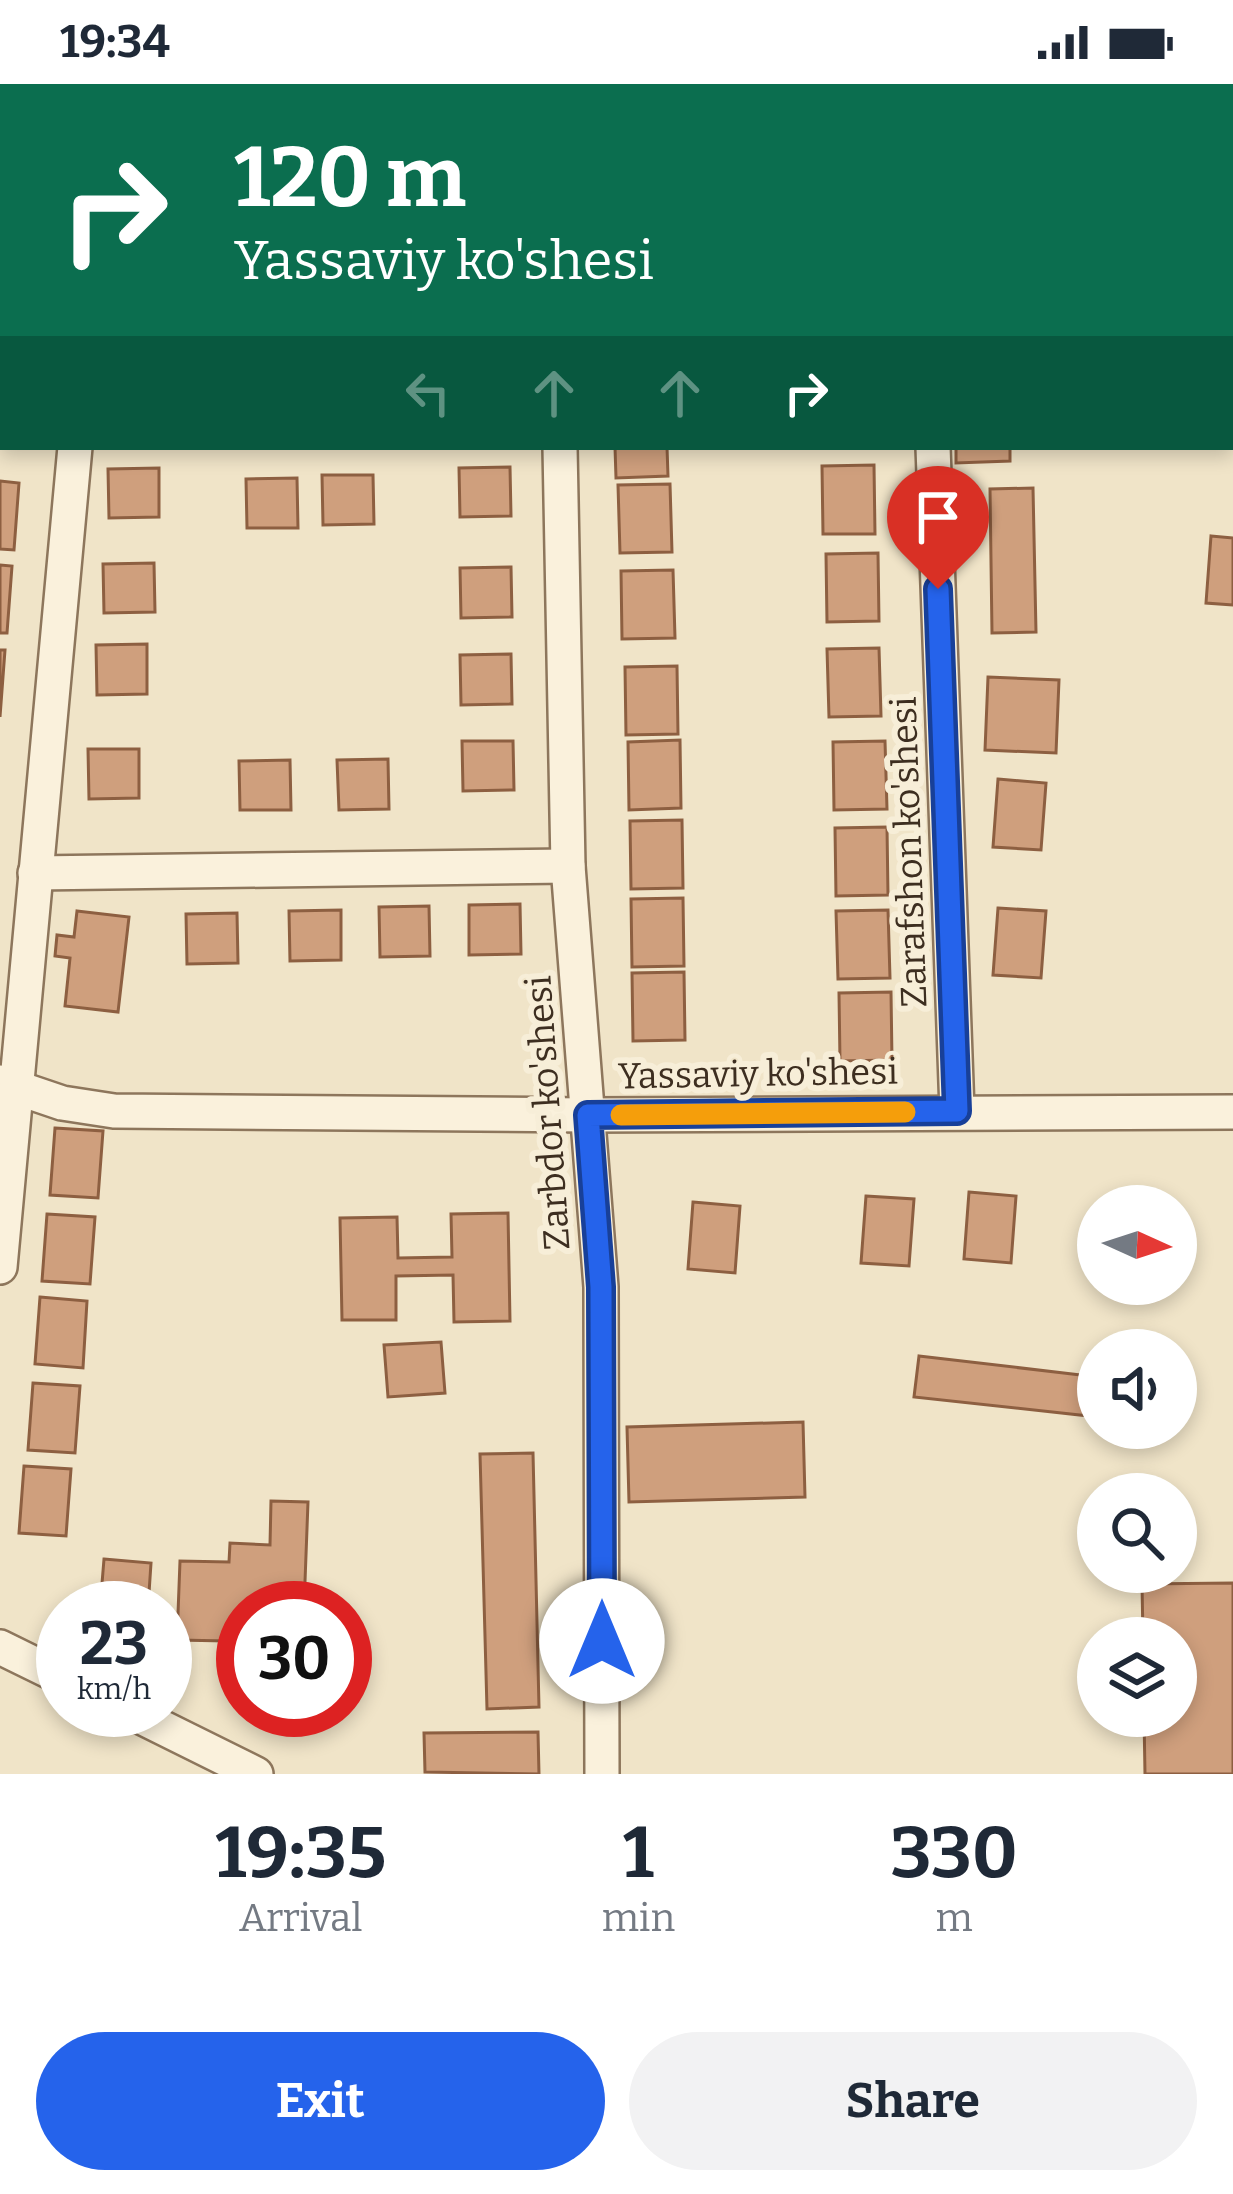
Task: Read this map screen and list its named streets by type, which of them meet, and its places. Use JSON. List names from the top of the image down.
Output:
{
  "streets": {
    "street": ["Zarafshon ko'shesi", "Yassaviy ko'shesi", "Zarbdor ko'shesi"]
  },
  "crossings": [
    ["Zarafshon ko'shesi", "Yassaviy ko'shesi"],
    ["Yassaviy ko'shesi", "Zarbdor ko'shesi"]
  ],
  "north": "right",
  "page": {
    "status": "19:34",
    "turn": ["120 m", "Yassaviy ko'shesi"],
    "speed": "23 km/h",
    "limit": "30",
    "eta": [
      "19:35",
      "Arrival",
      "1",
      "min",
      "330",
      "m"
    ],
    "buttons": ["Exit", "Share"]
  }
}
